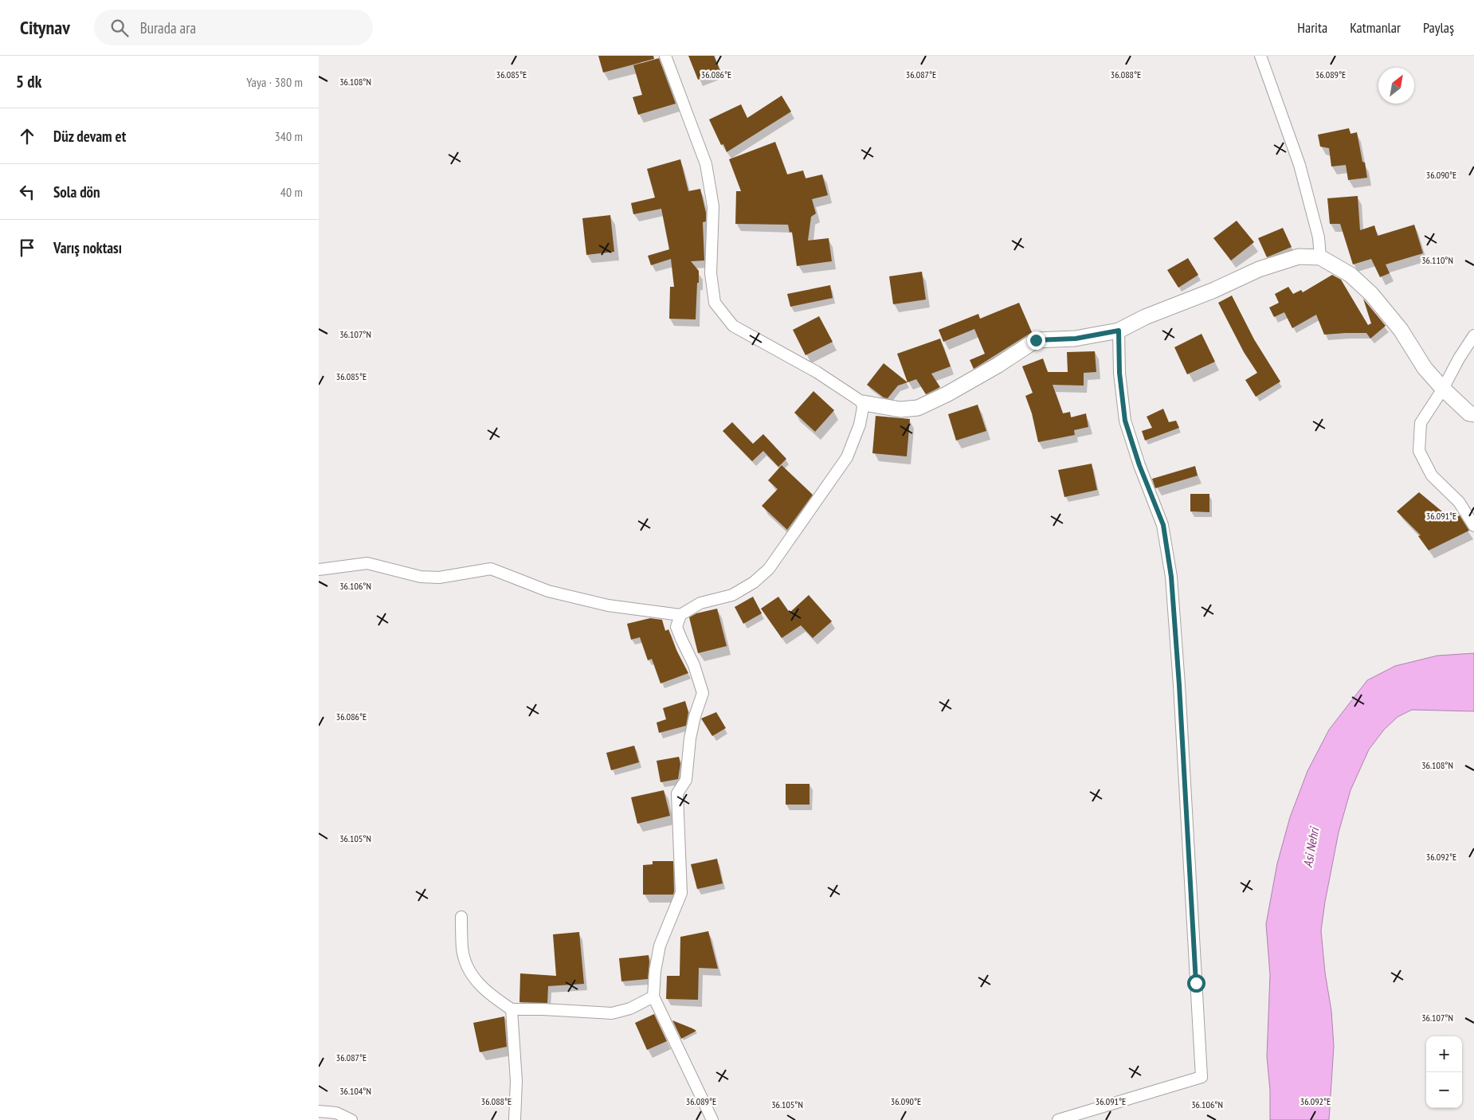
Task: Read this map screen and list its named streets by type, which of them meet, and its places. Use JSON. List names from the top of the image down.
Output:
{
  "water": ["Asi Nehri"],
  "north": "top right",
  "page": {
    "header": "Citynav",
    "search": "Burada ara",
    "nav": ["Harita", "Katmanlar", "Paylaş"],
    "heading": ["5 dk", "Yaya · 380 m"],
    "list": [
      ["Düz devam et", "340 m"],
      ["Sola dön", "40 m"],
      "Varış noktası"
    ],
    "map_buttons": ["+", "−"]
  },
  "coordinates": [
    "36.085°E",
    "36.086°E",
    "36.087°E",
    "36.088°E",
    "36.089°E",
    "36.108°N",
    "36.090°E",
    "36.110°N",
    "36.107°N",
    "36.091°E",
    "36.106°N",
    "36.105°N",
    "36.092°E",
    "36.104°N"
  ]
}
